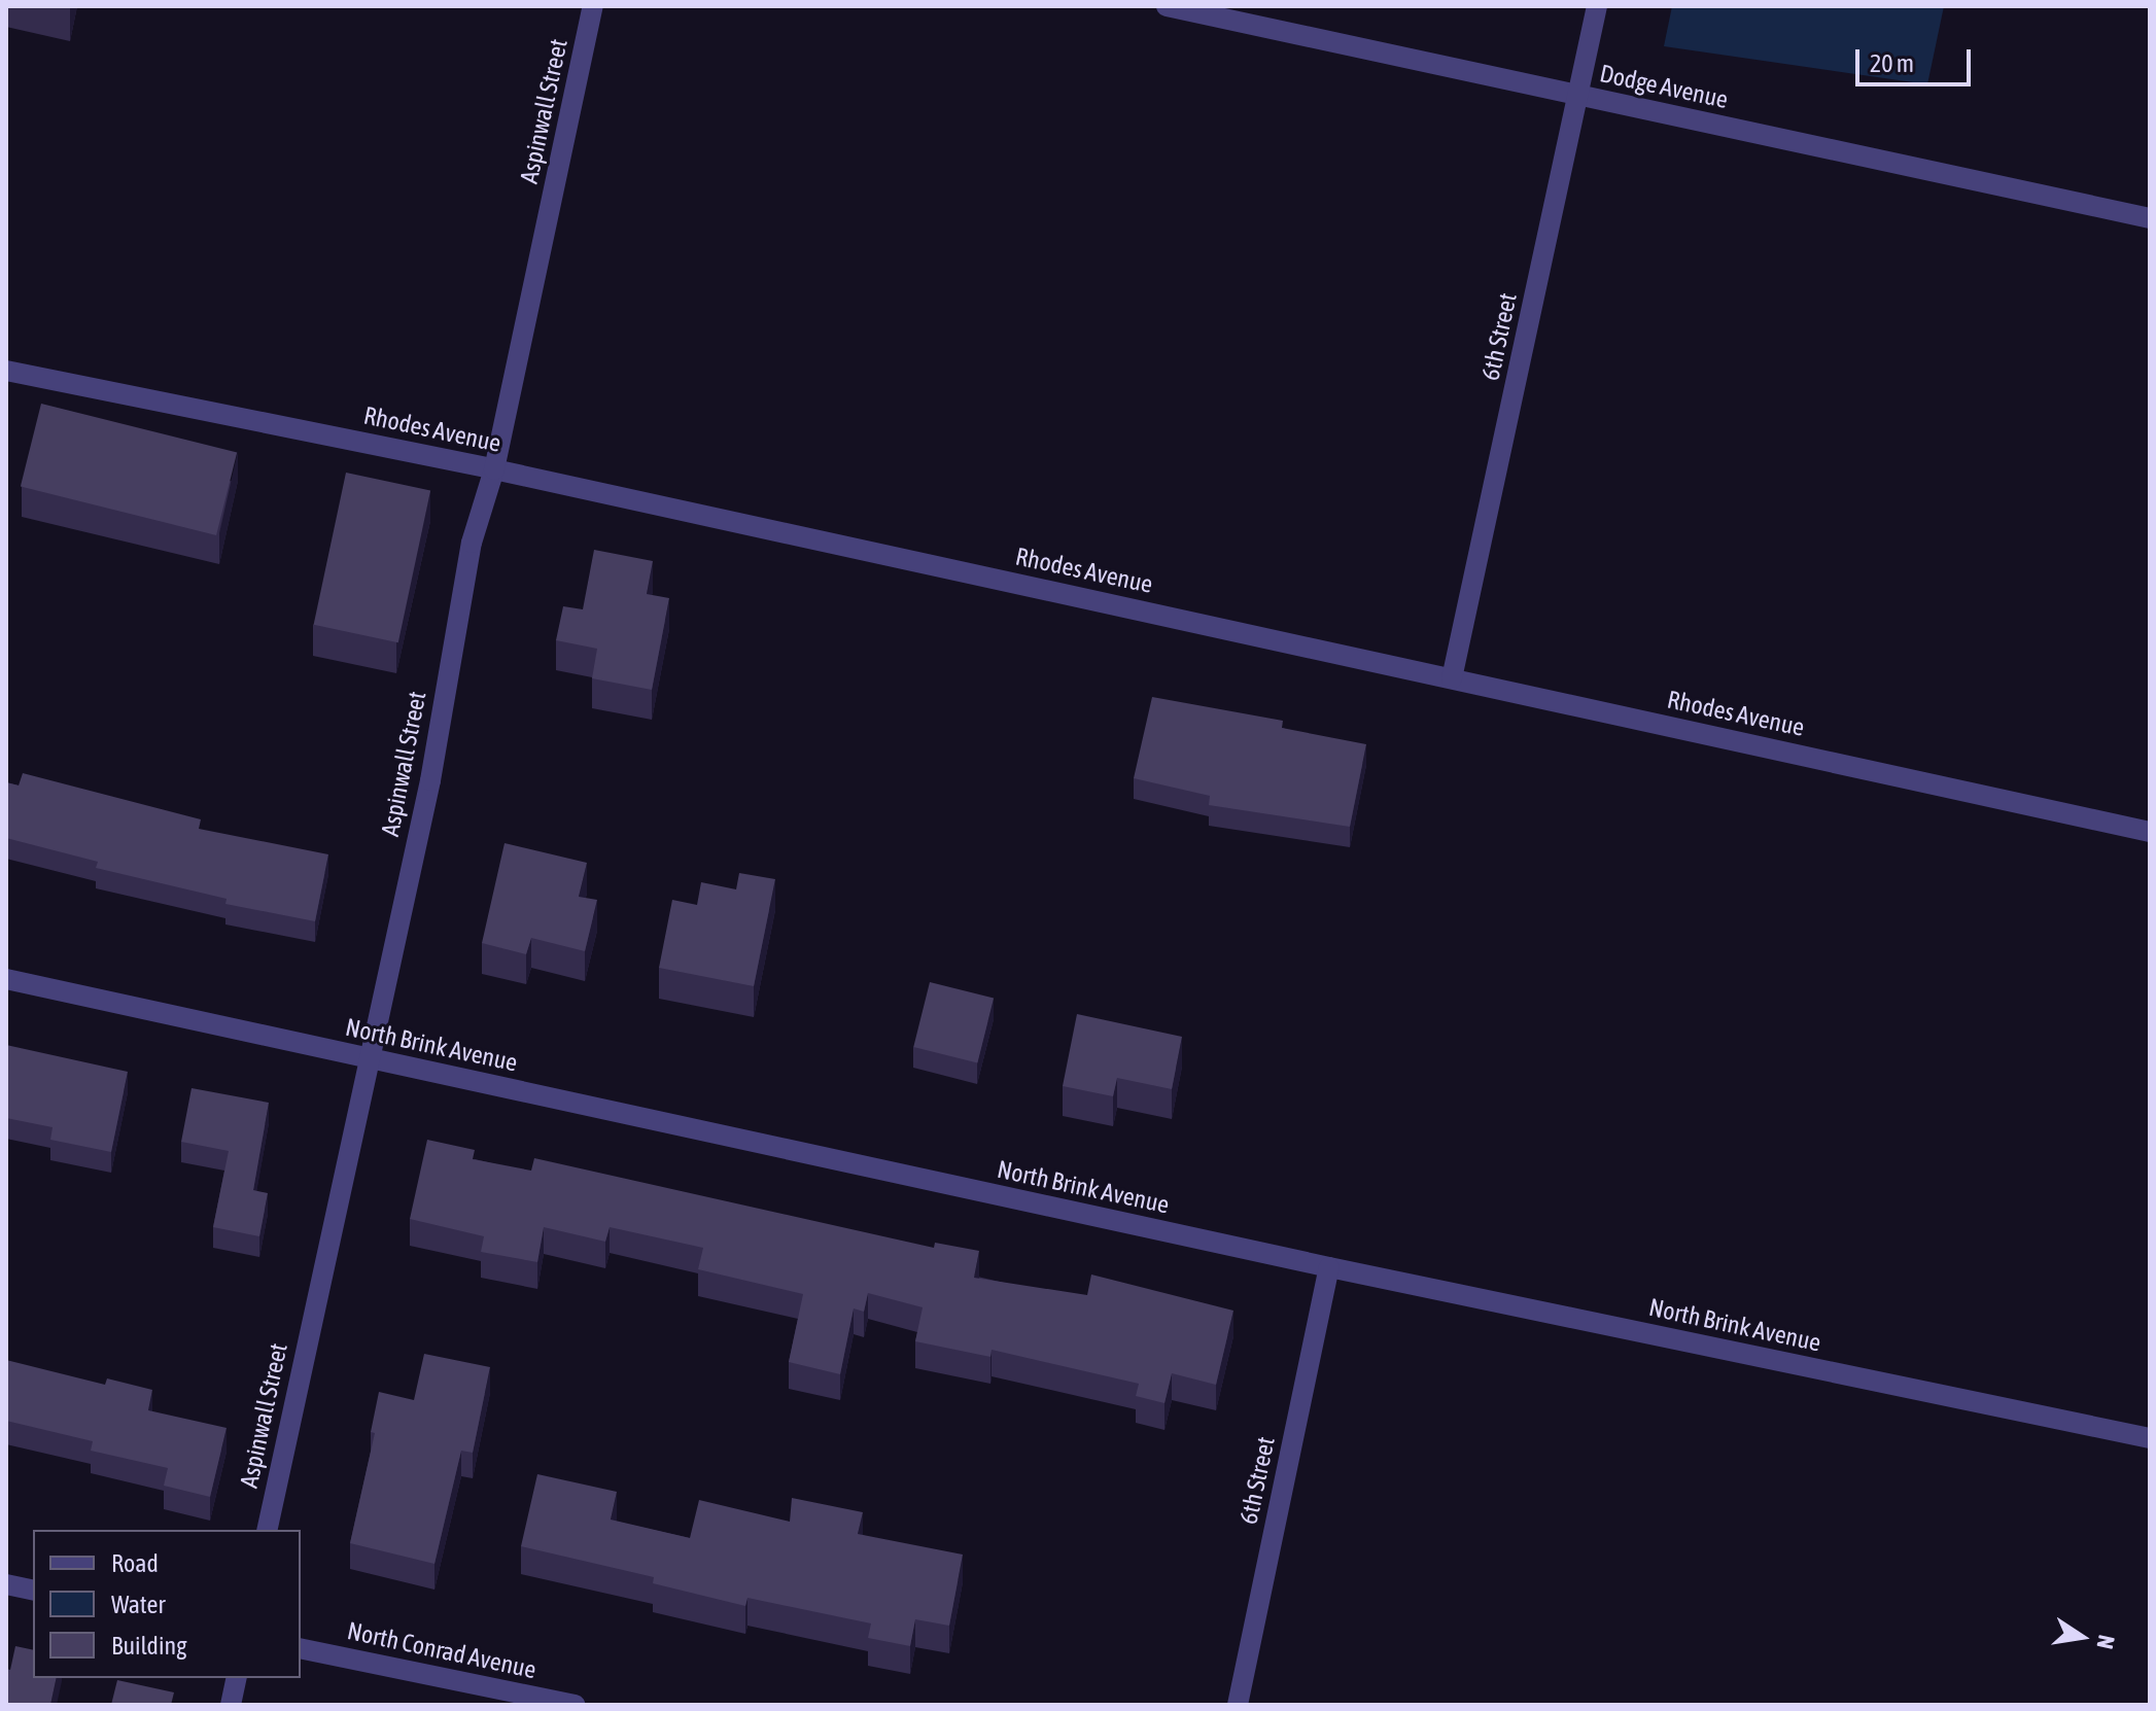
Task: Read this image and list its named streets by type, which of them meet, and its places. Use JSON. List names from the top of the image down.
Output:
{
  "streets": {
    "street": [
      "Dodge Avenue",
      "Aspinwall Street",
      "6th Street",
      "Rhodes Avenue",
      "North Brink Avenue",
      "North Conrad Avenue"
    ]
  },
  "crossings": [
    ["Dodge Avenue", "6th Street"],
    ["Aspinwall Street", "Rhodes Avenue"],
    ["Aspinwall Street", "North Brink Avenue"],
    ["6th Street", "Rhodes Avenue"],
    ["6th Street", "North Brink Avenue"]
  ],
  "legend": ["Road", "Water", "Building"],
  "scale_bar": "20 m",
  "north": "right"
}
